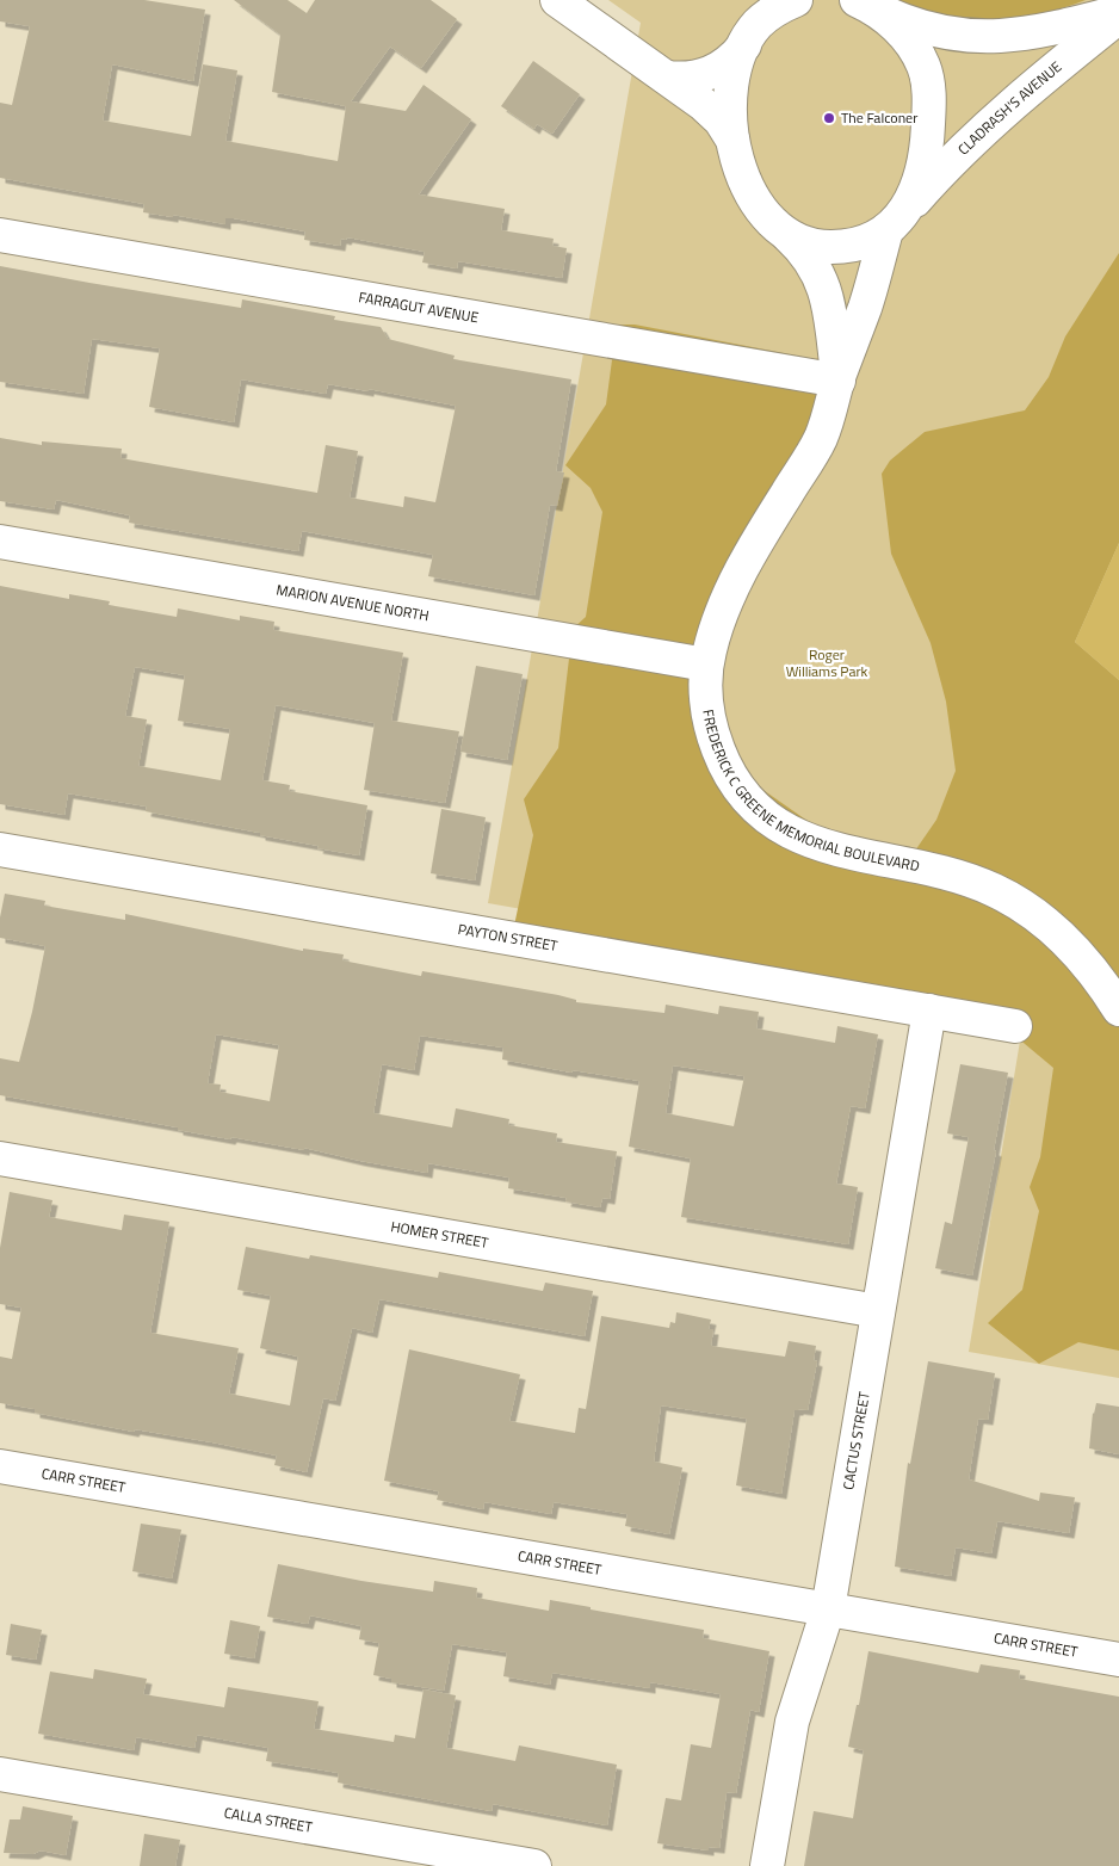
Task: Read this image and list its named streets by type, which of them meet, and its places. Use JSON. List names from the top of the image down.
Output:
{
  "streets": {
    "street": [
      "CLADRASH'S AVENUE",
      "FARRAGUT AVENUE",
      "MARION AVENUE NORTH",
      "FREDERICK C GREENE MEMORIAL BOULEVARD",
      "PAYTON STREET",
      "HOMER STREET",
      "CACTUS STREET",
      "CARR STREET",
      "CALLA STREET"
    ]
  },
  "crossings": [
    ["CLADRASH'S AVENUE", "FREDERICK C GREENE MEMORIAL BOULEVARD"],
    ["FARRAGUT AVENUE", "FREDERICK C GREENE MEMORIAL BOULEVARD"],
    ["MARION AVENUE NORTH", "FREDERICK C GREENE MEMORIAL BOULEVARD"],
    ["PAYTON STREET", "CACTUS STREET"],
    ["HOMER STREET", "CACTUS STREET"],
    ["CACTUS STREET", "CARR STREET"]
  ],
  "parks": ["Roger Williams Park"],
  "places": ["The Falconer"]
}
